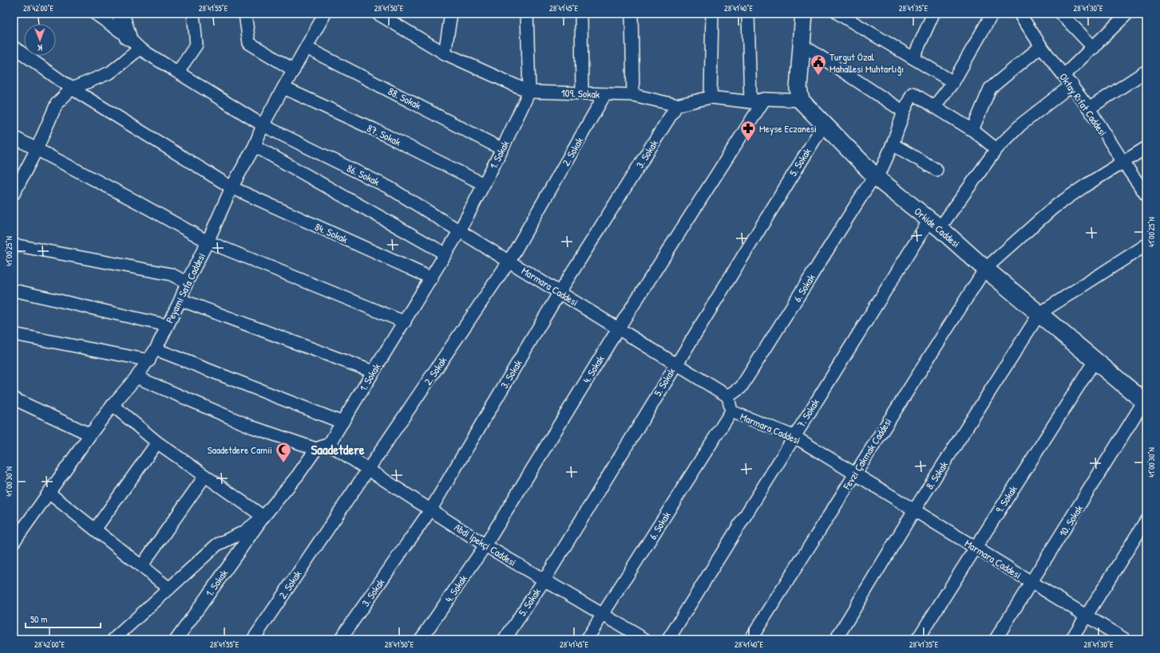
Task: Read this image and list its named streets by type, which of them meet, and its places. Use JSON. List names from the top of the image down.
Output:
{
  "streets": {
    "street": [
      "109. Sokak",
      "88. Sokak",
      "Oktay Rıfat Caddesi",
      "87. Sokak",
      "2. Sokak",
      "3. Sokak",
      "1. Sokak",
      "5. Sokak",
      "86. Sokak",
      "Orkide Caddesi",
      "84. Sokak",
      "Marmara Caddesi",
      "Peyami Safa Caddesi",
      "6. Sokak",
      "4. Sokak",
      "7. Sokak",
      "Fevzi Çakmak Caddesi",
      "8. Sokak",
      "9. Sokak",
      "10. Sokak",
      "Abdi İpekçi Caddesi"
    ]
  },
  "crossings": [
    ["109. Sokak", "2. Sokak"],
    ["109. Sokak", "3. Sokak"],
    ["109. Sokak", "1. Sokak"],
    ["109. Sokak", "Orkide Caddesi"],
    ["109. Sokak", "4. Sokak"],
    ["88. Sokak", "1. Sokak"],
    ["88. Sokak", "Peyami Safa Caddesi"],
    ["Oktay Rıfat Caddesi", "7. Sokak"],
    ["Oktay Rıfat Caddesi", "Fevzi Çakmak Caddesi"],
    ["87. Sokak", "1. Sokak"],
    ["87. Sokak", "Peyami Safa Caddesi"],
    ["2. Sokak", "Marmara Caddesi"],
    ["2. Sokak", "Abdi İpekçi Caddesi"],
    ["3. Sokak", "Marmara Caddesi"],
    ["3. Sokak", "Abdi İpekçi Caddesi"],
    ["1. Sokak", "86. Sokak"],
    ["1. Sokak", "84. Sokak"],
    ["1. Sokak", "Marmara Caddesi"],
    ["1. Sokak", "Abdi İpekçi Caddesi"],
    ["5. Sokak", "Orkide Caddesi"],
    ["5. Sokak", "Marmara Caddesi"],
    ["5. Sokak", "Abdi İpekçi Caddesi"],
    ["86. Sokak", "Marmara Caddesi"],
    ["86. Sokak", "Peyami Safa Caddesi"],
    ["Orkide Caddesi", "6. Sokak"],
    ["Orkide Caddesi", "7. Sokak"],
    ["Orkide Caddesi", "Fevzi Çakmak Caddesi"],
    ["Orkide Caddesi", "8. Sokak"],
    ["Orkide Caddesi", "9. Sokak"],
    ["Orkide Caddesi", "10. Sokak"],
    ["84. Sokak", "Peyami Safa Caddesi"],
    ["Marmara Caddesi", "6. Sokak"],
    ["Marmara Caddesi", "4. Sokak"],
    ["Marmara Caddesi", "7. Sokak"],
    ["Marmara Caddesi", "Fevzi Çakmak Caddesi"],
    ["Marmara Caddesi", "8. Sokak"],
    ["Marmara Caddesi", "9. Sokak"],
    ["Marmara Caddesi", "10. Sokak"],
    ["6. Sokak", "Abdi İpekçi Caddesi"],
    ["4. Sokak", "Abdi İpekçi Caddesi"]
  ],
  "districts": ["Saadetdere"],
  "places": {
    "public building": ["Turgut Özal Mahallesi Muhtarlığı"],
    "pharmacy": ["Meyse Eczanesi"],
    "mosque": ["Saadetdere Camii"]
  },
  "scale_bar": "50 m",
  "north": "bottom",
  "coordinates": [
    "28°42'00\"E",
    "28°41'55\"E",
    "28°41'50\"E",
    "28°41'45\"E",
    "28°41'40\"E",
    "28°41'35\"E",
    "28°41'30\"E",
    "41°00'25\"N",
    "41°00'30\"N"
  ]
}
